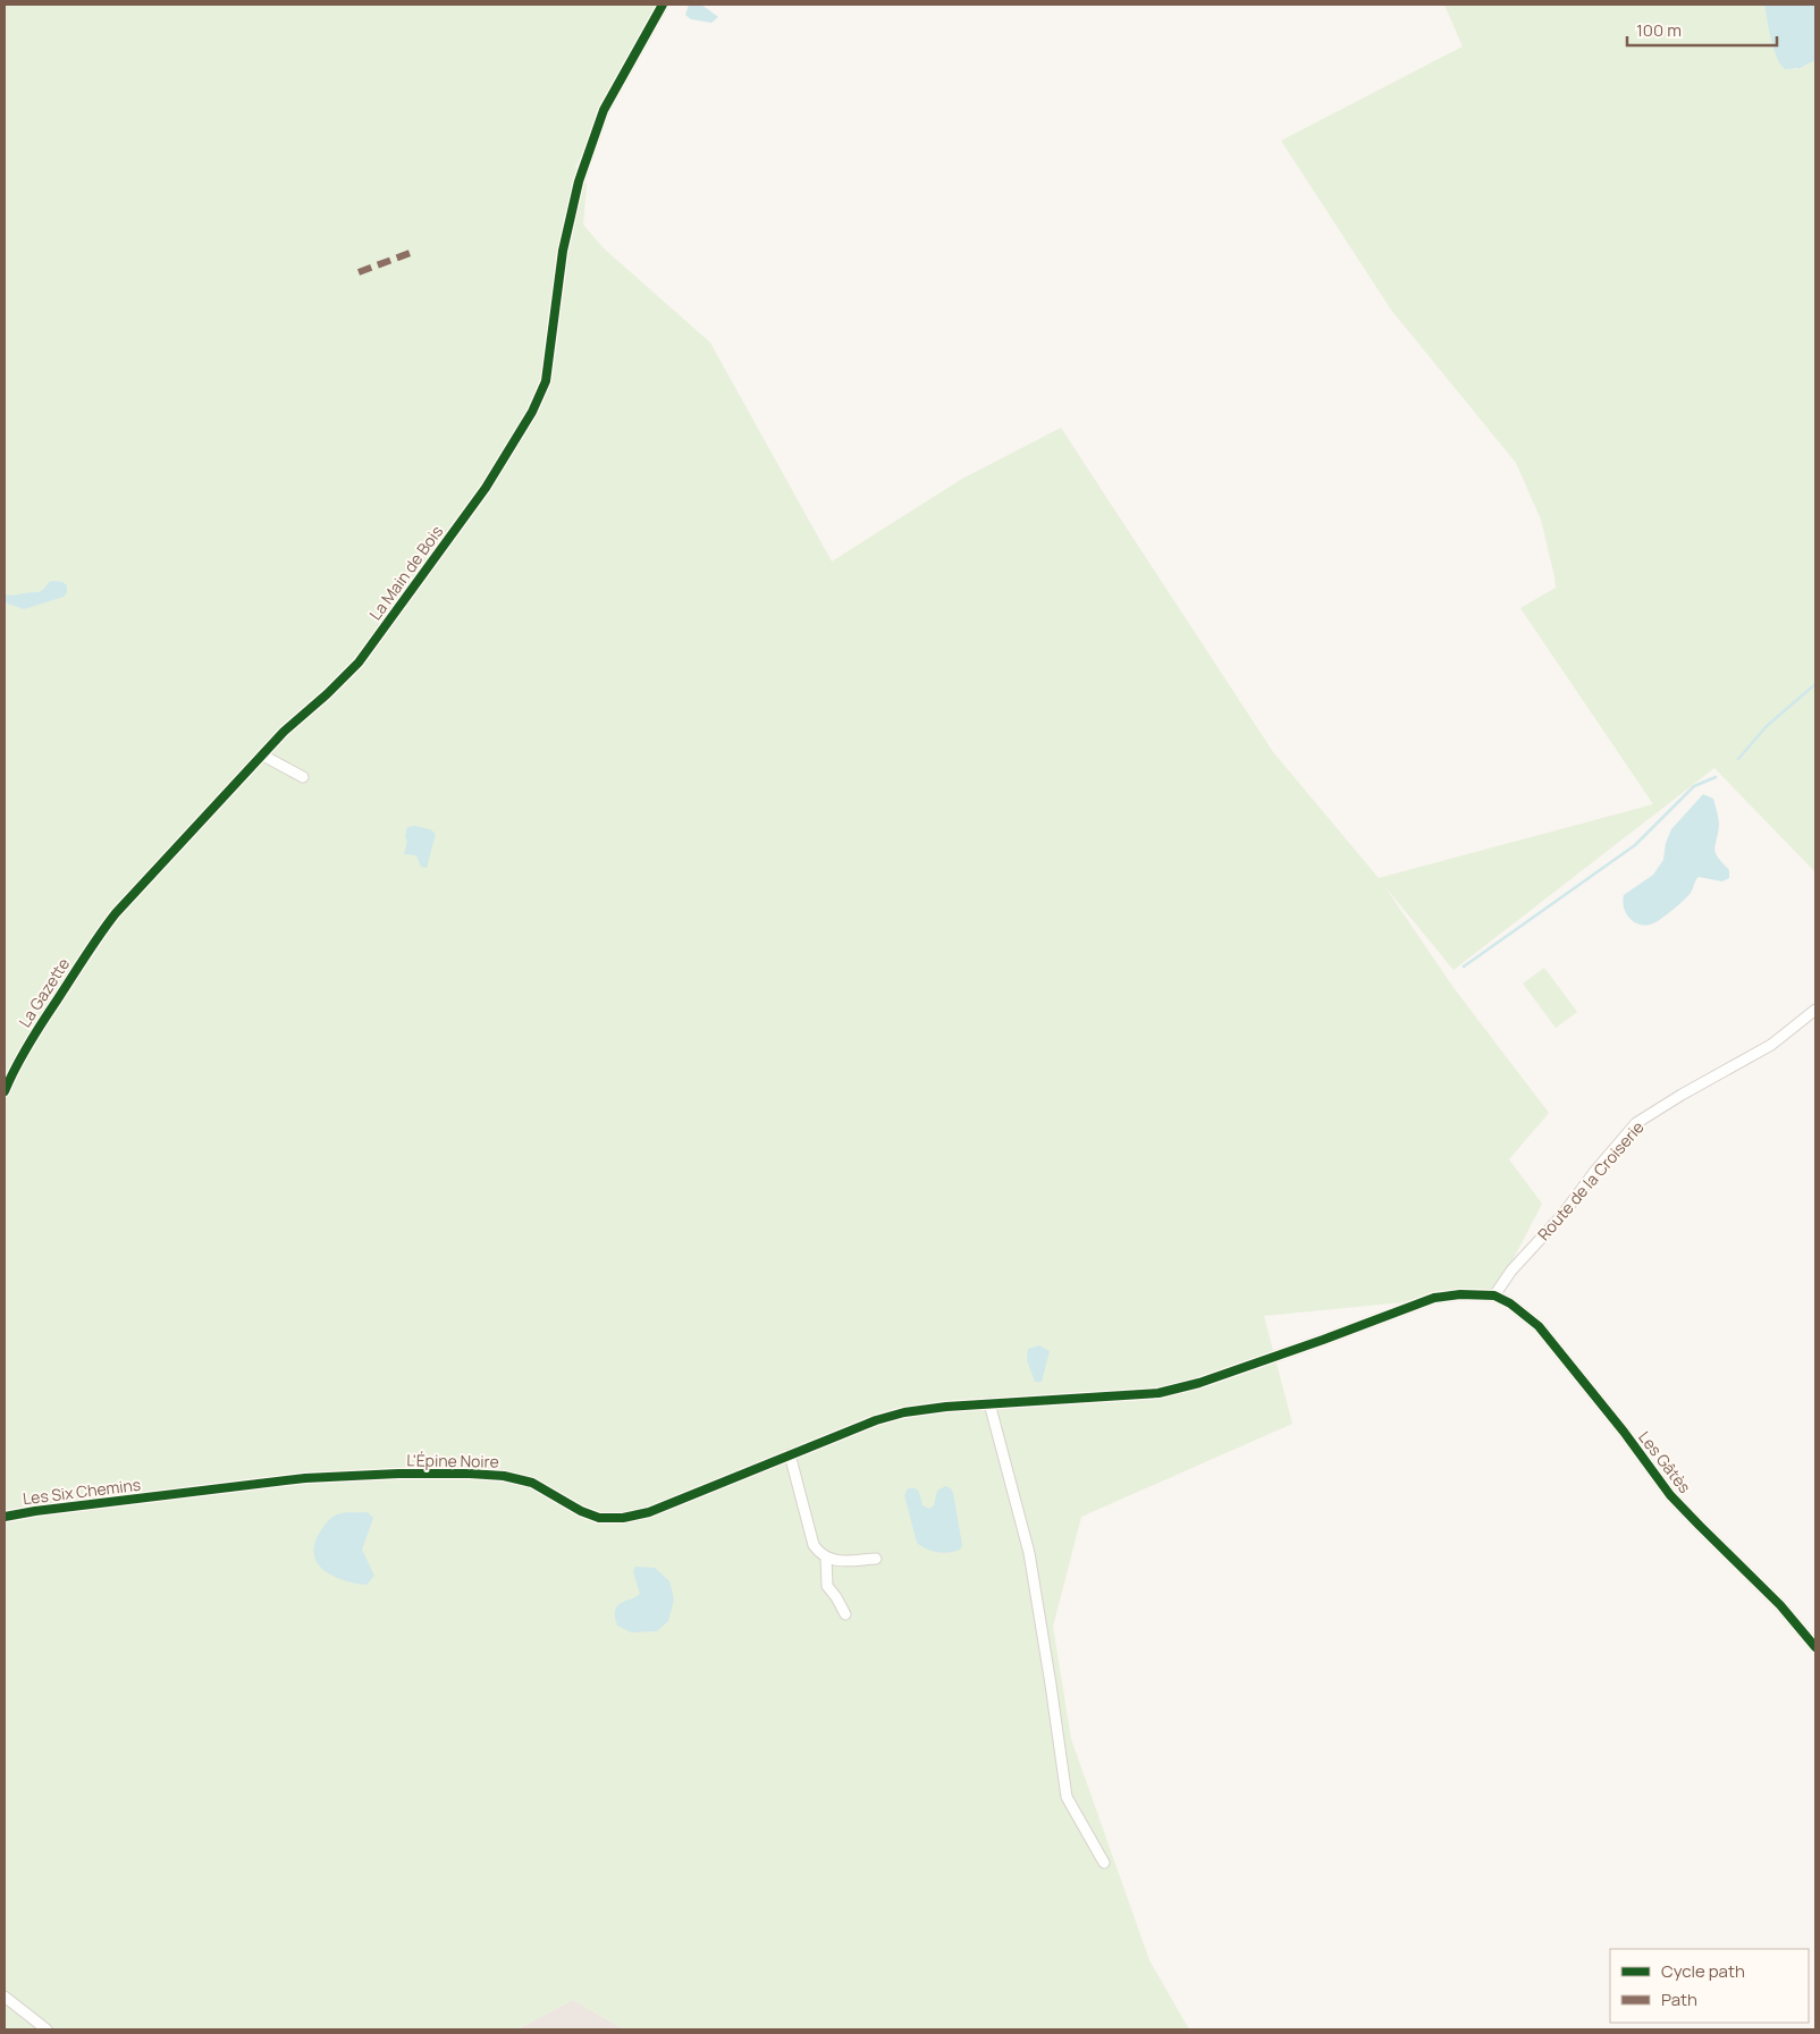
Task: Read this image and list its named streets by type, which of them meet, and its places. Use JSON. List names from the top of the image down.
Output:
{
  "streets": {
    "street": [
      "La Main de Bois",
      "La Gazette",
      "Route de la Croiserie",
      "L'Épine Noire",
      "Les Gâtès",
      "Les Six Chemins"
    ]
  },
  "crossings": [
    ["La Main de Bois", "La Gazette"],
    ["Route de la Croiserie", "L'Épine Noire"],
    ["Route de la Croiserie", "Les Gâtès"],
    ["L'Épine Noire", "Les Gâtès"],
    ["L'Épine Noire", "Les Six Chemins"]
  ],
  "legend": ["Cycle path", "Path"],
  "scale_bar": "100 m"
}
